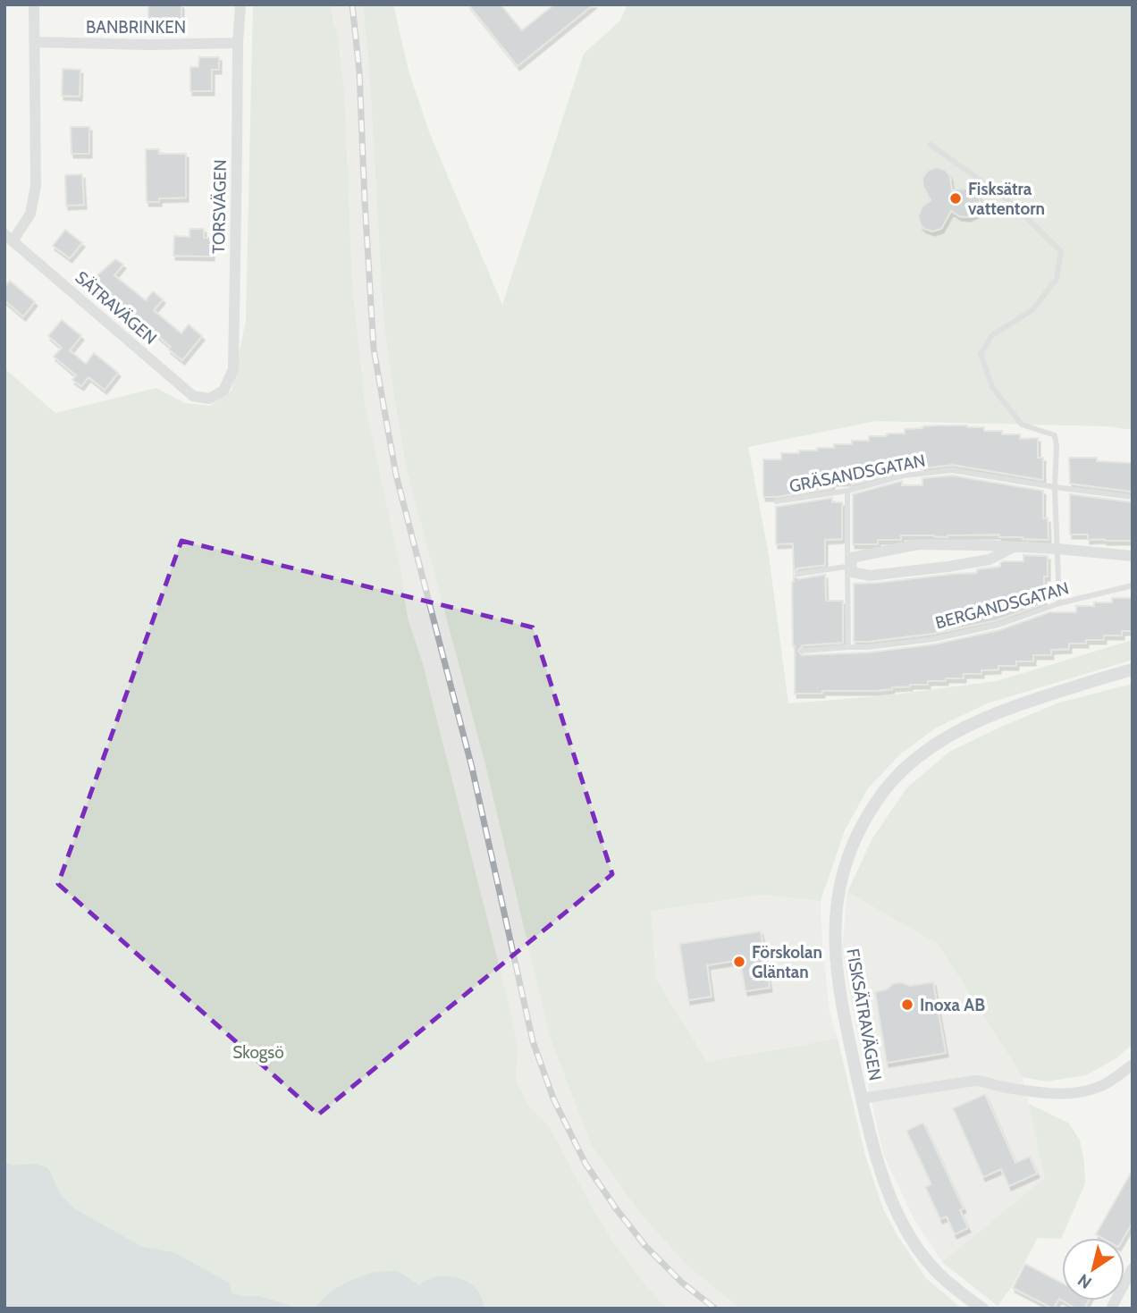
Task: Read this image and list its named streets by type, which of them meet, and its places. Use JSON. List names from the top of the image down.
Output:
{
  "streets": {
    "street": [
      "BANBRINKEN",
      "TORSVÄGEN",
      "SÄTRAVÄGEN",
      "FISKSÄTRAVÄGEN"
    ],
    "lane": ["GRÄSANDSGATAN", "BERGANDSGATAN"]
  },
  "crossings": [
    ["BANBRINKEN", "TORSVÄGEN"],
    ["TORSVÄGEN", "SÄTRAVÄGEN"]
  ],
  "parks": ["Skogsö"],
  "places": ["Fisksätra vattentorn", "Förskolan Gläntan", "Inoxa AB"],
  "north": "bottom left"
}
